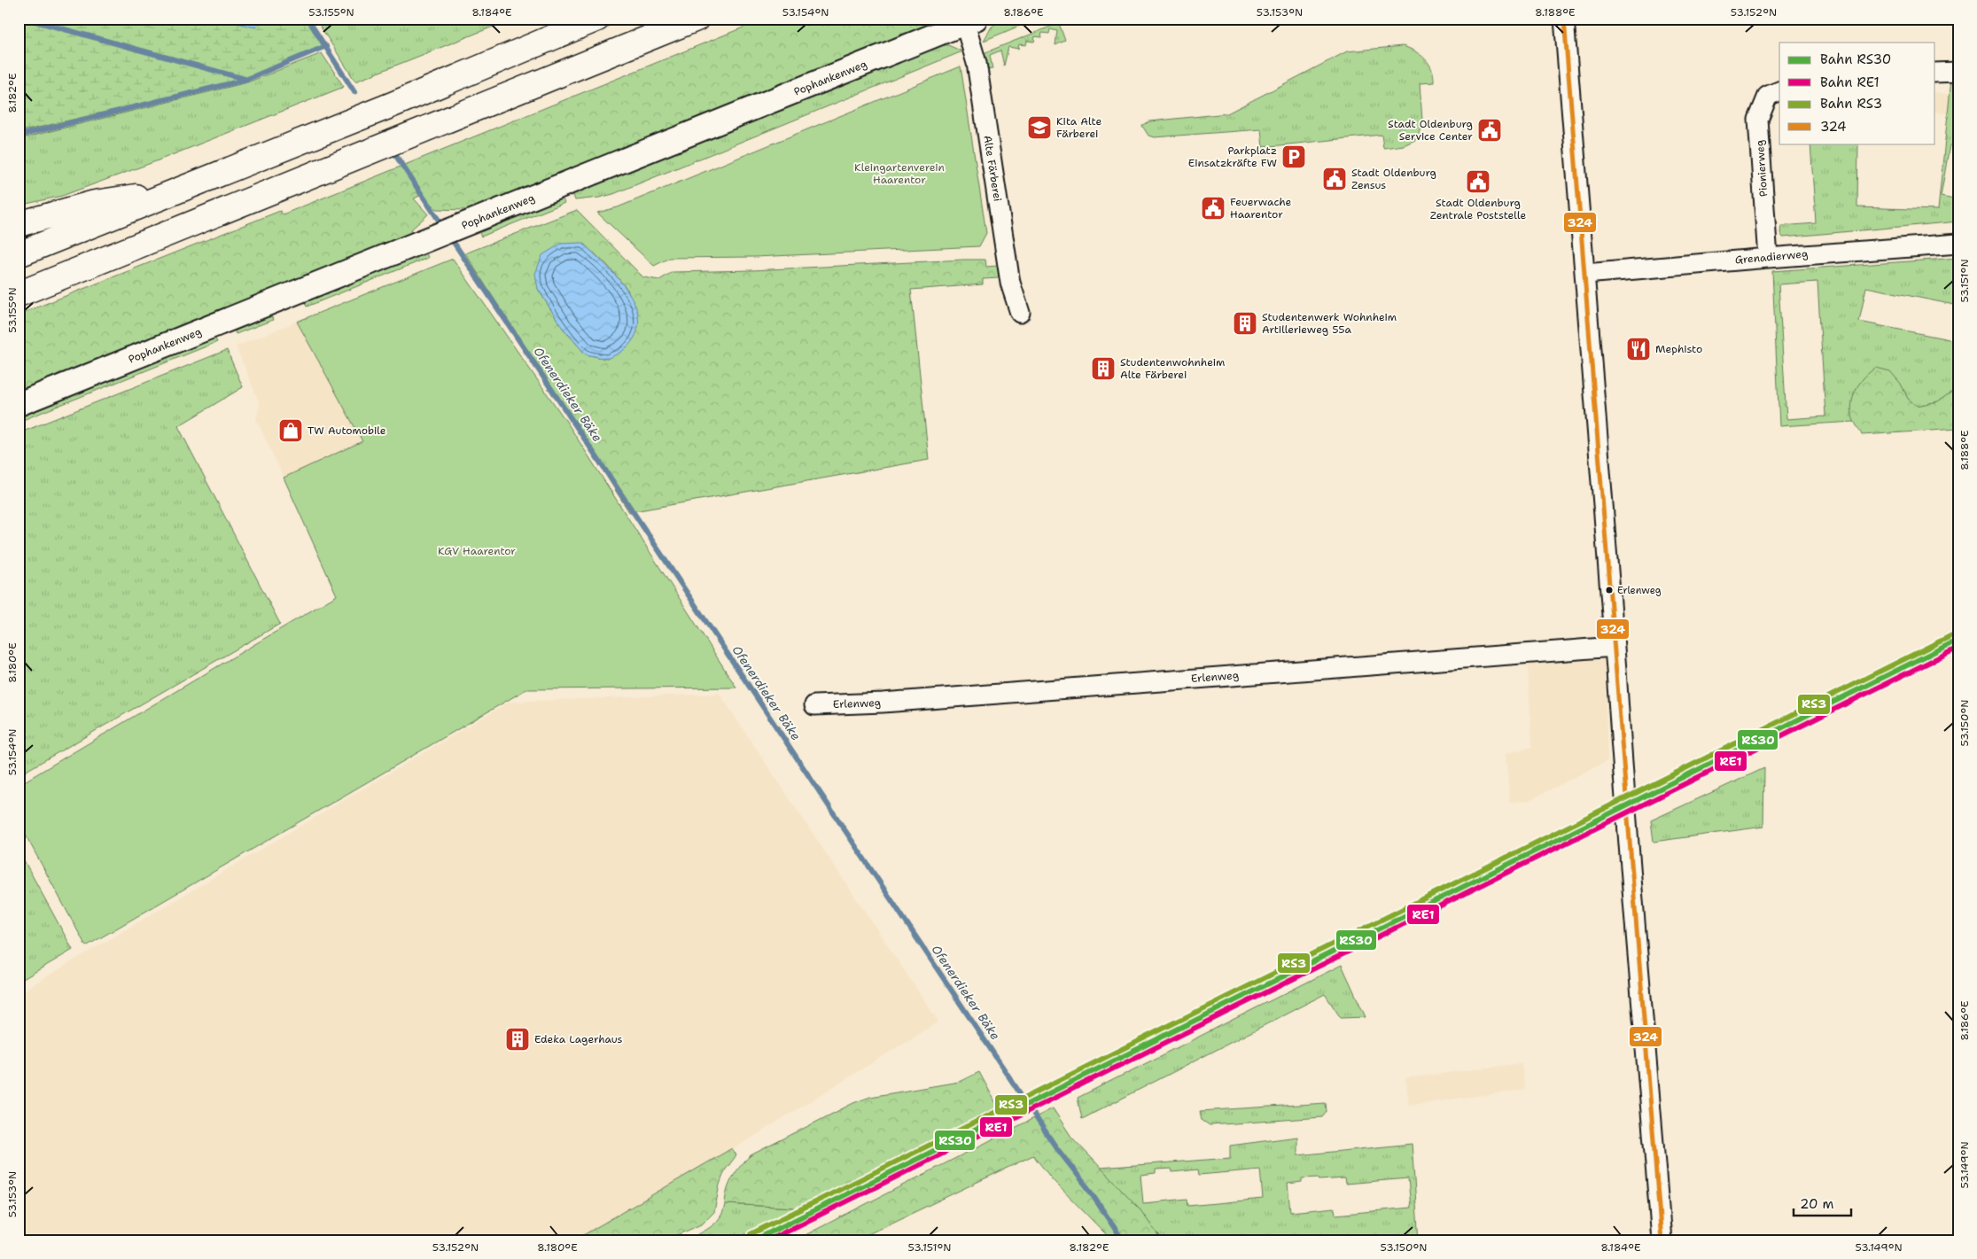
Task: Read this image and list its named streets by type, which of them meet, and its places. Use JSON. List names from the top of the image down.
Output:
{
  "streets": {
    "street": [
      "Pophankenweg",
      "Alte Färberei",
      "Pionierweg",
      "Grenadierweg",
      "Erlenweg"
    ]
  },
  "crossings": [
    ["Pophankenweg", "Alte Färberei"],
    ["Pionierweg", "Grenadierweg"]
  ],
  "water": ["Ofenerdieker Bäke"],
  "parks": ["Kleingartenverein Haarentor", "KGV Haarentor"],
  "places": {
    "school or university": ["Kita Alte Färberei"],
    "public building": [
      "Stadt Oldenburg Service Center",
      "Stadt Oldenburg Zensus",
      "Stadt Oldenburg Zentrale Poststelle",
      "Feuerwache Haarentor"
    ],
    "parking": ["Parkplatz Einsatzkräfte FW"],
    "building": ["Studentenwerk Wohnheim Artillerieweg 55a", "Studentenwohnheim Alte Färberei", "Edeka Lagerhaus"],
    "restaurant": ["Mephisto"],
    "shop": ["TW Automobile"],
    "other": ["Erlenweg"]
  },
  "lines": [
    "transit line 324",
    "rail line RS3",
    "rail line RS30",
    "rail line RE1"
  ],
  "legend": [
    "Bahn RS30",
    "Bahn RE1",
    "Bahn RS3",
    "324"
  ],
  "scale_bar": "20 m",
  "coordinates": [
    "53.155°N",
    "8.184°E",
    "53.154°N",
    "8.186°E",
    "53.153°N",
    "8.188°E",
    "53.152°N",
    "8.182°E",
    "53.151°N",
    "8.180°E",
    "53.150°N",
    "53.149°N"
  ]
}
